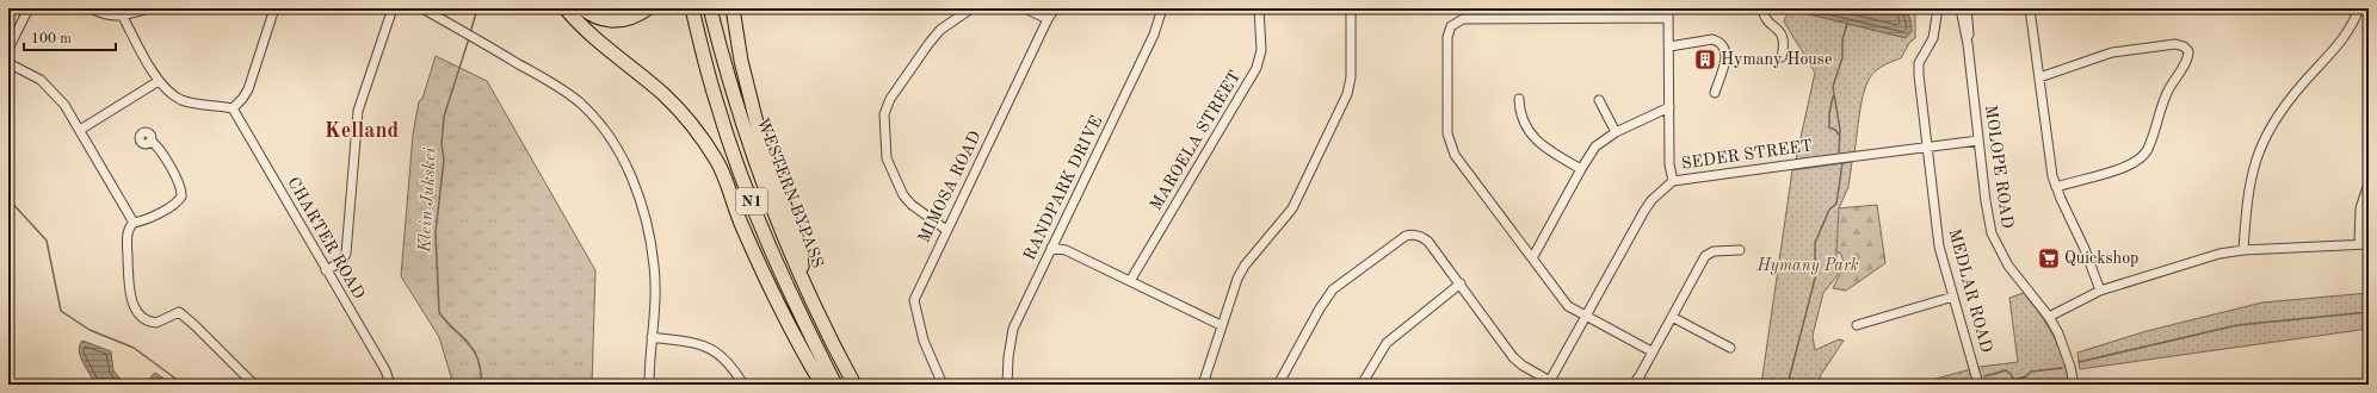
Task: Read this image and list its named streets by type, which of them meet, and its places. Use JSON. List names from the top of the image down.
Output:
{
  "streets": {
    "highway": ["WESTERN BYPASS", "N1"],
    "street": [
      "MAROELA STREET",
      "SEDER STREET",
      "MOLOPE ROAD",
      "MIMOSA ROAD",
      "RANDPARK DRIVE",
      "CHARTER ROAD",
      "MEDLAR ROAD"
    ]
  },
  "crossings": [
    ["SEDER STREET", "MOLOPE ROAD"],
    ["SEDER STREET", "MEDLAR ROAD"]
  ],
  "districts": ["Kelland"],
  "water": ["Klein Jukskei"],
  "parks": ["Hymany Park"],
  "places": {
    "building": ["Hymany House"],
    "supermarket": ["Quickshop"]
  },
  "scale_bar": "100 m"
}
